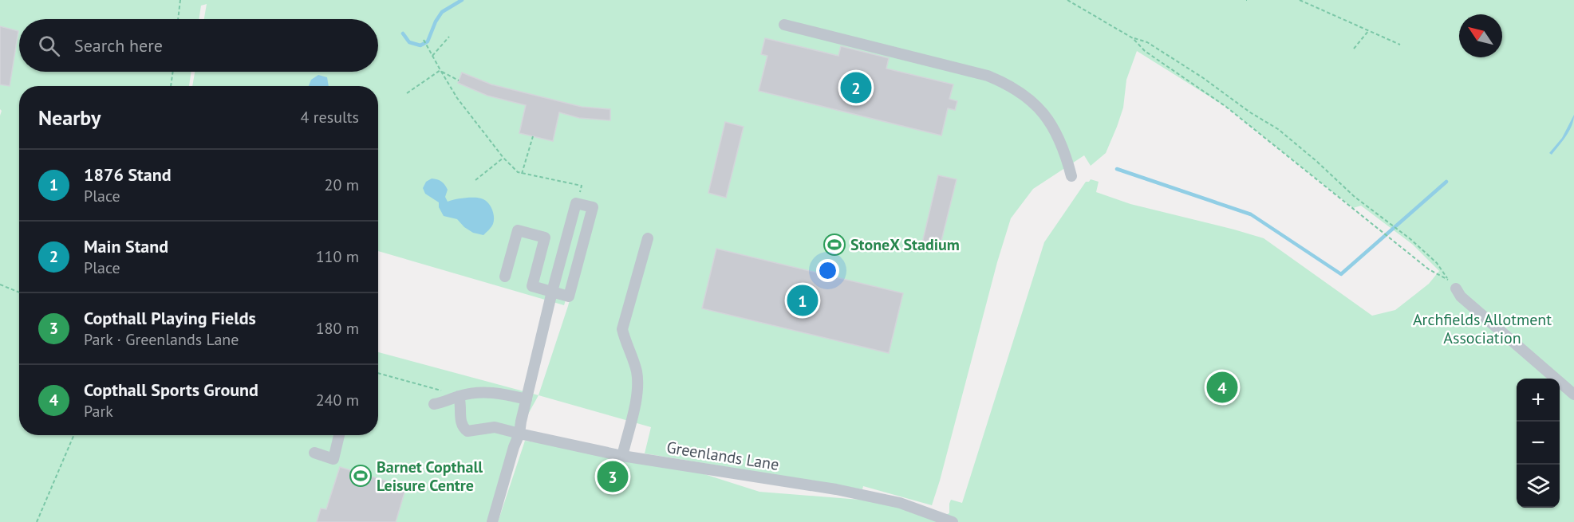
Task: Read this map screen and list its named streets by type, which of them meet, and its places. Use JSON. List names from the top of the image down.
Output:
{
  "streets": {
    "street": ["Greenlands Lane"]
  },
  "parks": ["Archfields Allotment Association"],
  "places": {
    "sports": ["StoneX Stadium", "Barnet Copthall Leisure Centre"]
  },
  "north": "top left",
  "page": {
    "search": "Search here",
    "pins": [
      "2",
      "1",
      "4",
      "3"
    ],
    "heading": ["Nearby", "4 results"],
    "list": [
      {
        "mark": "1",
        "name": "1876 Stand",
        "note": "Place",
        "value": "20 m"
      },
      {
        "mark": "2",
        "name": "Main Stand",
        "note": "Place",
        "value": "110 m"
      },
      {
        "mark": "3",
        "name": "Copthall Playing Fields",
        "note": "Park · Greenlands Lane",
        "value": "180 m"
      },
      {
        "mark": "4",
        "name": "Copthall Sports Ground",
        "note": "Park",
        "value": "240 m"
      }
    ],
    "map_buttons": ["+", "−"]
  }
}
